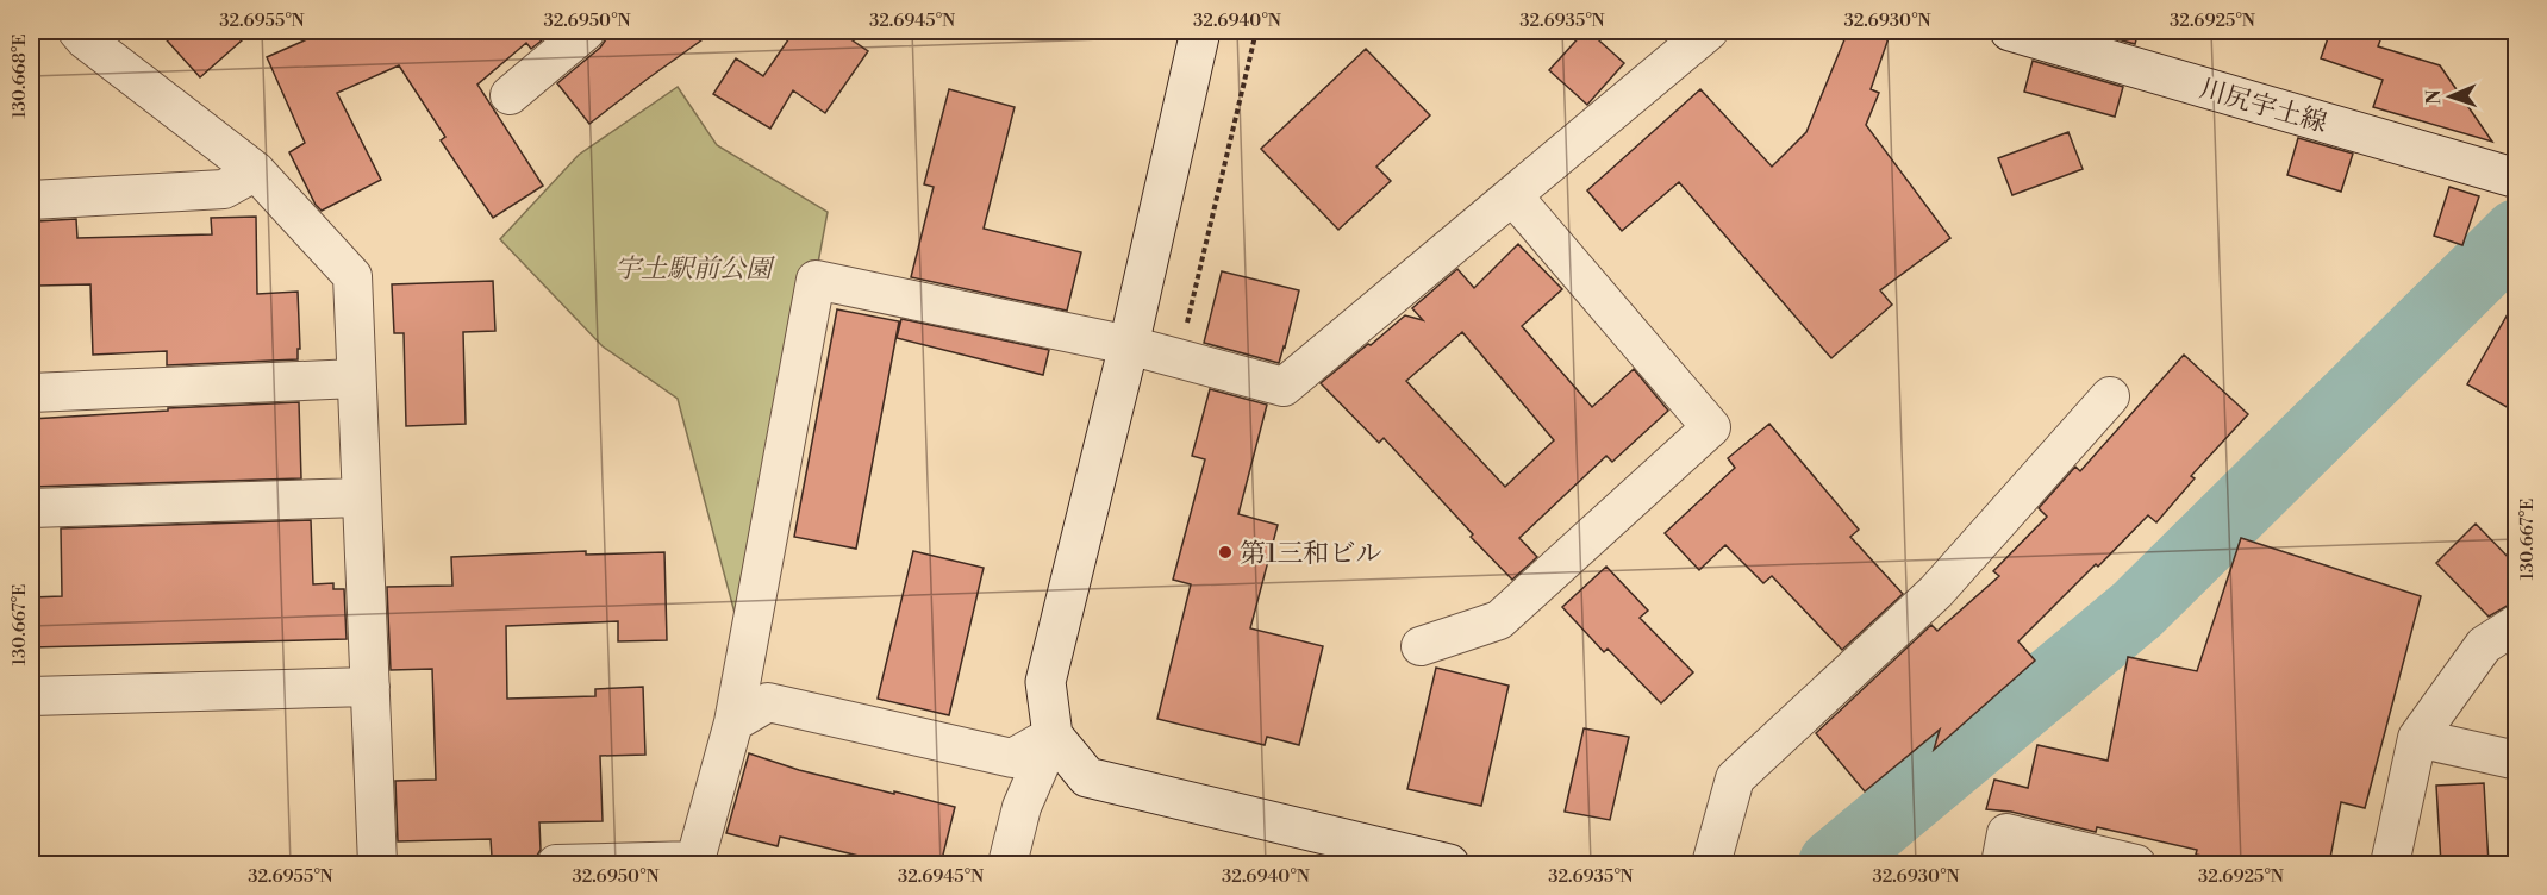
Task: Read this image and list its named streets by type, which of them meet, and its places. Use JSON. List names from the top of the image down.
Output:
{
  "streets": {
    "street": ["川尻宇土線"]
  },
  "parks": ["宇土駅前公園"],
  "places": ["第1三和ビル"],
  "north": "left",
  "coordinates": [
    "32.6955°N",
    "32.6950°N",
    "32.6945°N",
    "32.6940°N",
    "32.6935°N",
    "32.6930°N",
    "32.6925°N",
    "130.668°E",
    "130.667°E"
  ]
}
